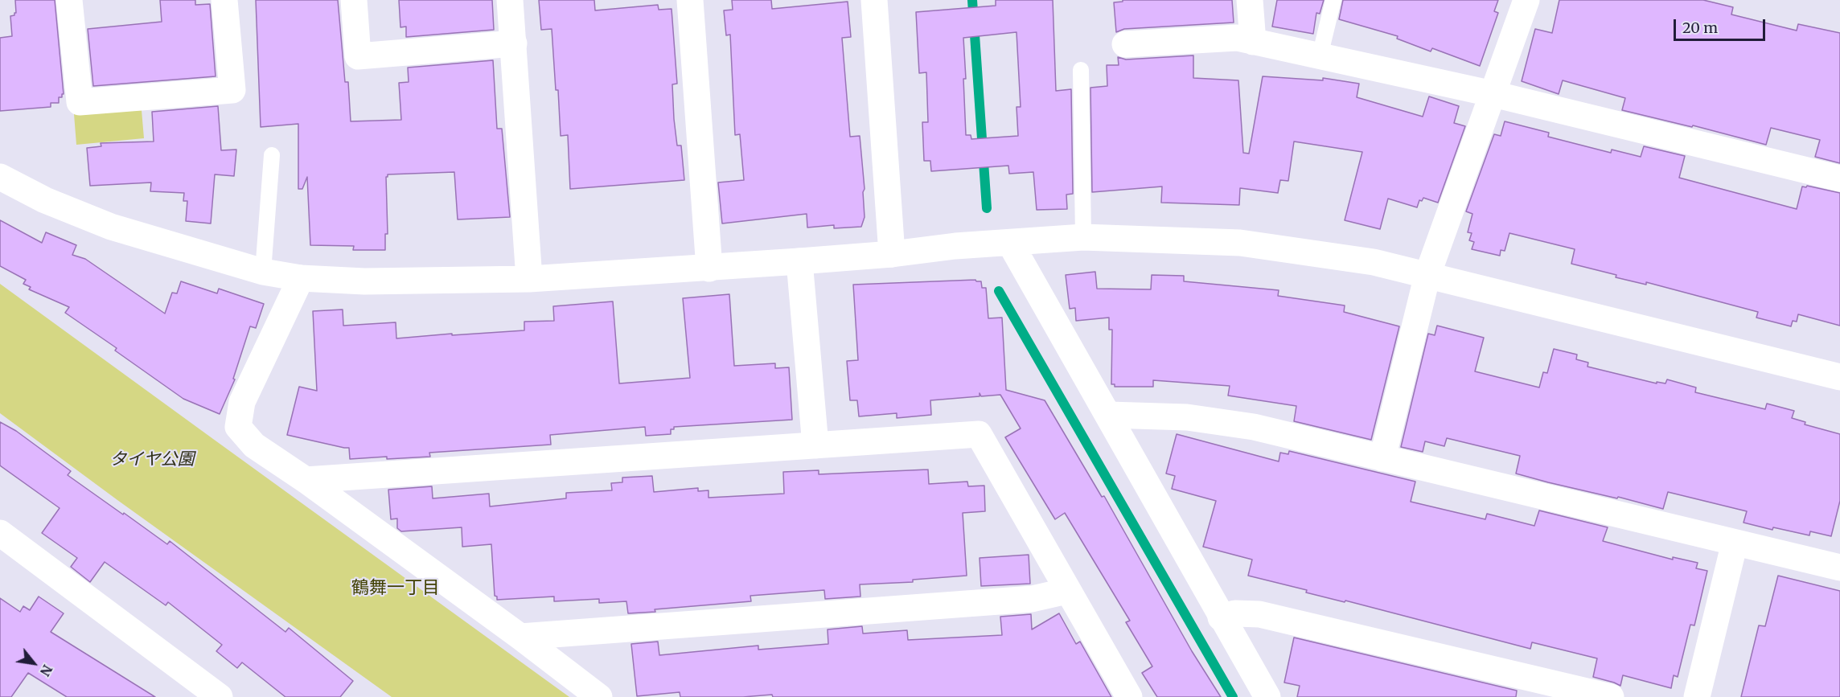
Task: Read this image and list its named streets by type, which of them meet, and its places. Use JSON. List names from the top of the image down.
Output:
{
  "districts": ["鶴舞一丁目"],
  "parks": ["タイヤ公園"],
  "scale_bar": "20 m",
  "north": "bottom right"
}
